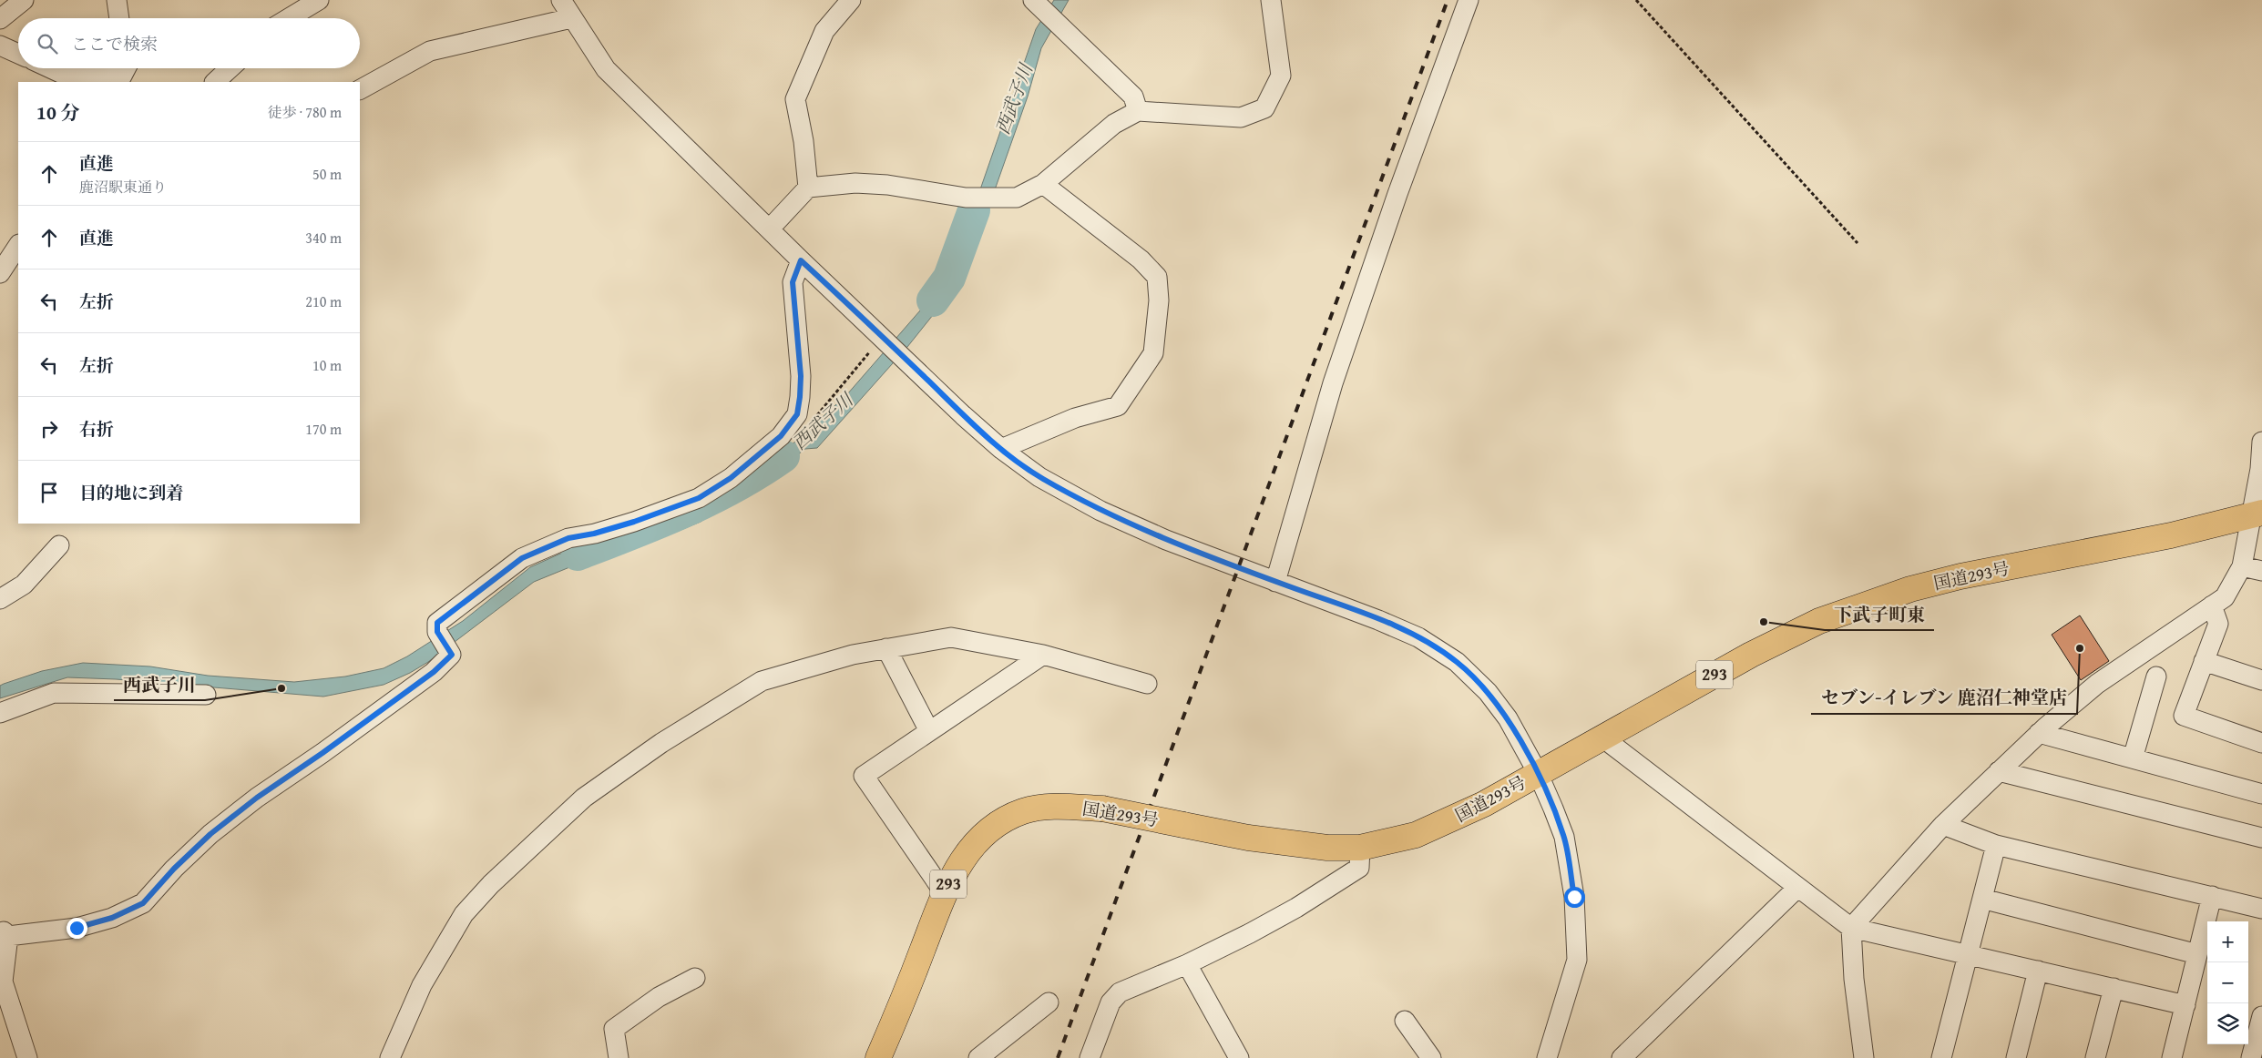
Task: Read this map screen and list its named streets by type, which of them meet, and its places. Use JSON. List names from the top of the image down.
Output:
{
  "streets": {
    "highway": ["国道293号", "293"]
  },
  "water": ["西武子川"],
  "places": ["下武子町東", "セブン-イレブン 鹿沼仁神堂店", "西武子川"],
  "page": {
    "search": "ここで検索",
    "heading": ["10 分", "徒歩 · 780 m"],
    "list": [
      ["直進", "鹿沼駅東通り", "50 m"],
      ["直進", "340 m"],
      ["左折", "210 m"],
      ["左折", "10 m"],
      ["右折", "170 m"],
      "目的地に到着"
    ],
    "map_buttons": ["+", "−"]
  }
}
